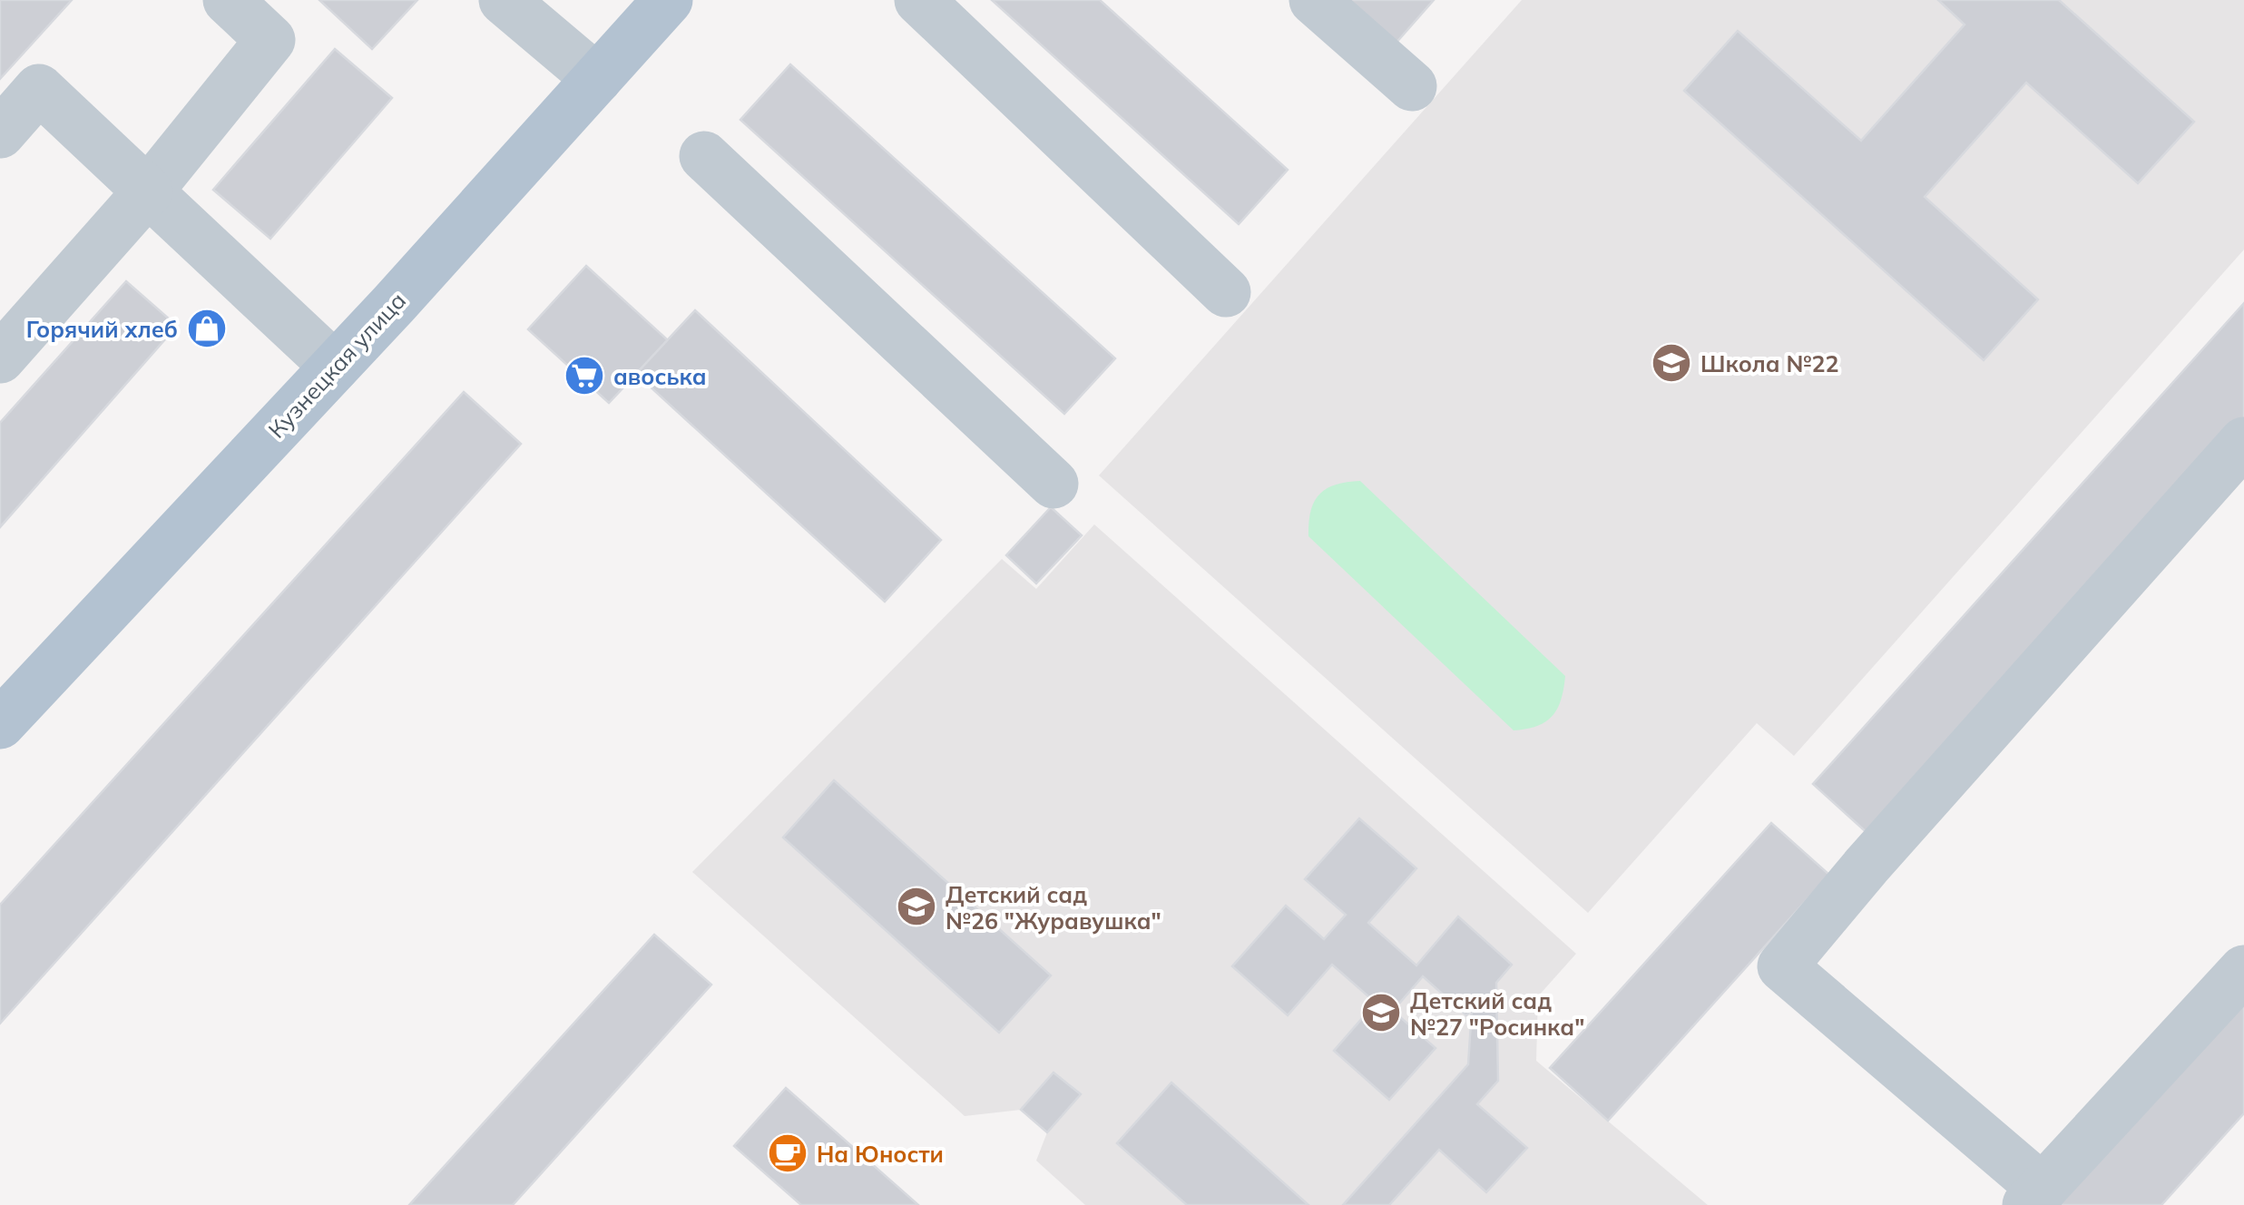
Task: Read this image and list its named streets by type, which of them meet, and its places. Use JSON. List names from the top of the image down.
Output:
{
  "streets": {
    "main road": ["Кузнецкая улица"]
  },
  "places": {
    "shop": ["Горячий хлеб"],
    "school or university": ["Школа №22", "Детский сад №26 \"Журавушка\"", "Детский сад №27 \"Росинка\""],
    "supermarket": ["авоська"],
    "cafe": ["На Юности"]
  }
}
